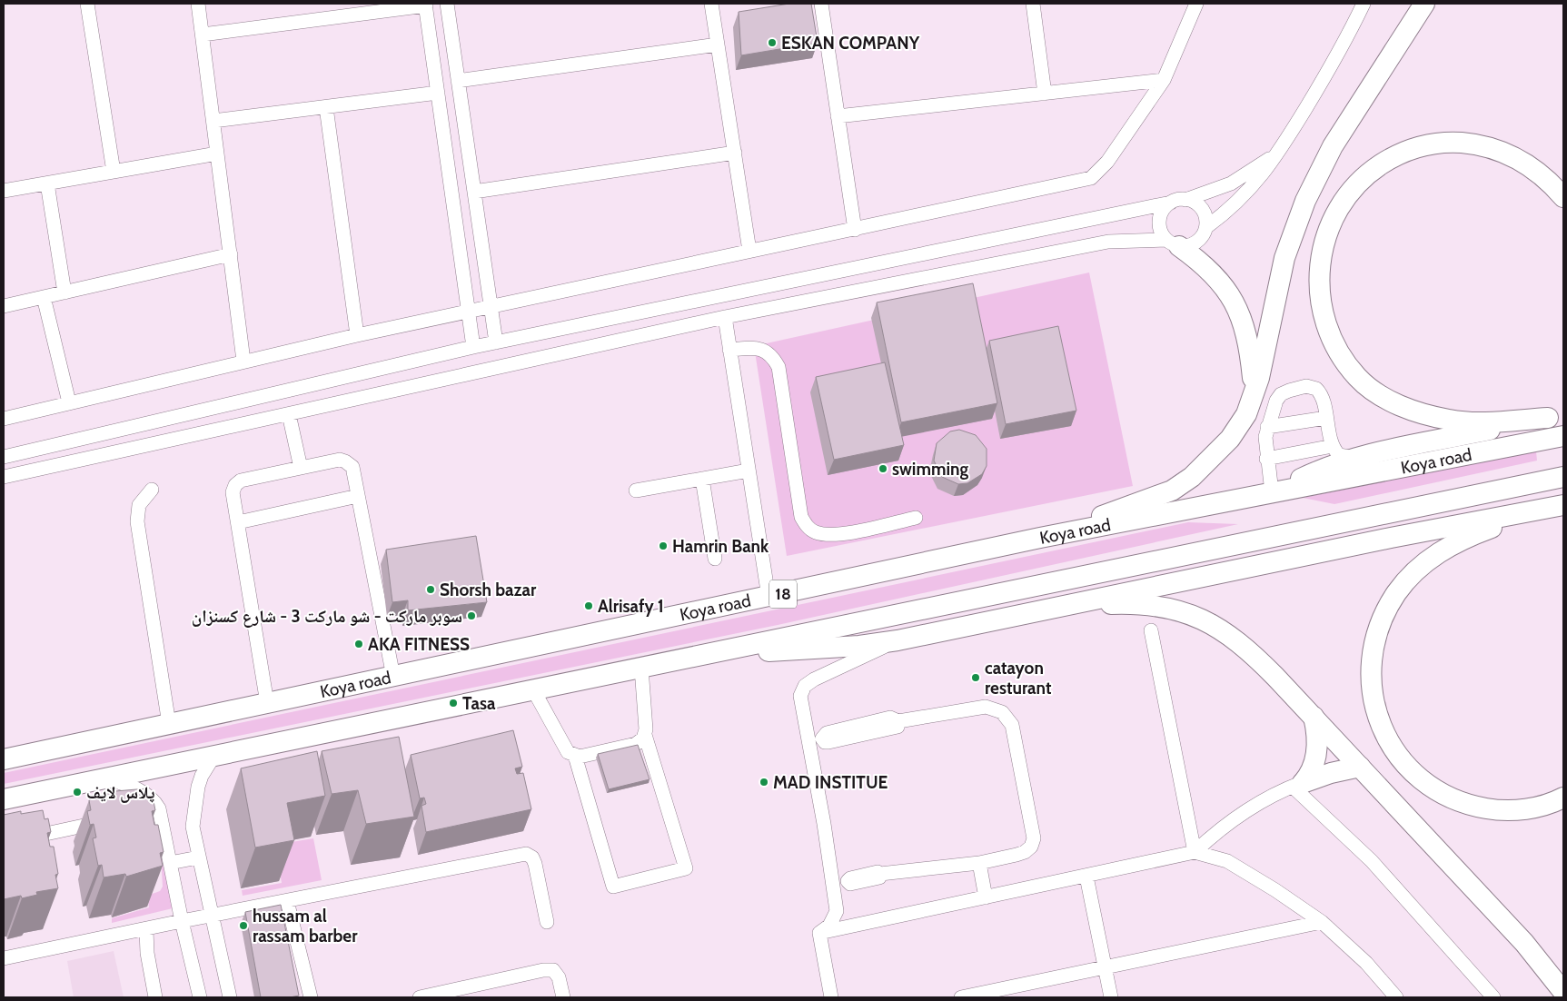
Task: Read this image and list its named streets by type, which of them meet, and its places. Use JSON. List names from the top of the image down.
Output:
{
  "streets": {
    "highway": ["Koya road", "18"]
  },
  "places": [
    "ESKAN COMPANY",
    "swimming",
    "Hamrin Bank",
    "Shorsh bazar",
    "Alrisafy 1",
    "سوبر ماركت - شو ماركت 3 - شارع كسنزان",
    "AKA FITNESS",
    "catayon resturant",
    "Tasa",
    "MAD INSTITUE",
    "پلاس لایف",
    "hussam al rassam barber"
  ]
}
